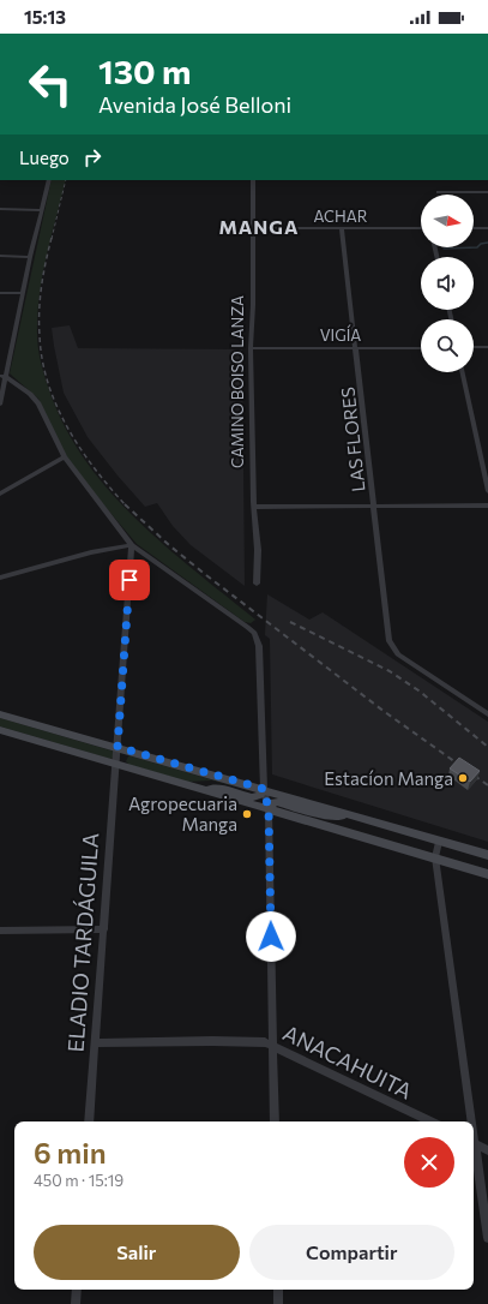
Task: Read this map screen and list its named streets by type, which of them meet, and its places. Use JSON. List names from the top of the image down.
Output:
{
  "streets": {
    "street": [
      "ACHAR",
      "VIGÍA",
      "CAMINO BOISO LANZA",
      "LAS FLORES",
      "ELADIO TARDÁGUILA",
      "ANACAHUITA"
    ]
  },
  "crossings": [
    ["ACHAR", "CAMINO BOISO LANZA"],
    ["ACHAR", "LAS FLORES"],
    ["VIGÍA", "CAMINO BOISO LANZA"],
    ["VIGÍA", "LAS FLORES"],
    ["ELADIO TARDÁGUILA", "ANACAHUITA"]
  ],
  "districts": ["MANGA"],
  "places": ["Estacíon Manga", "Agropecuaria Manga"],
  "north": "right",
  "page": {
    "status": "15:13",
    "turn": ["130 m", "Avenida José Belloni"],
    "then": "Luego",
    "heading": ["6 min", "450 m · 15:19"],
    "buttons": ["Salir", "Compartir"]
  }
}
